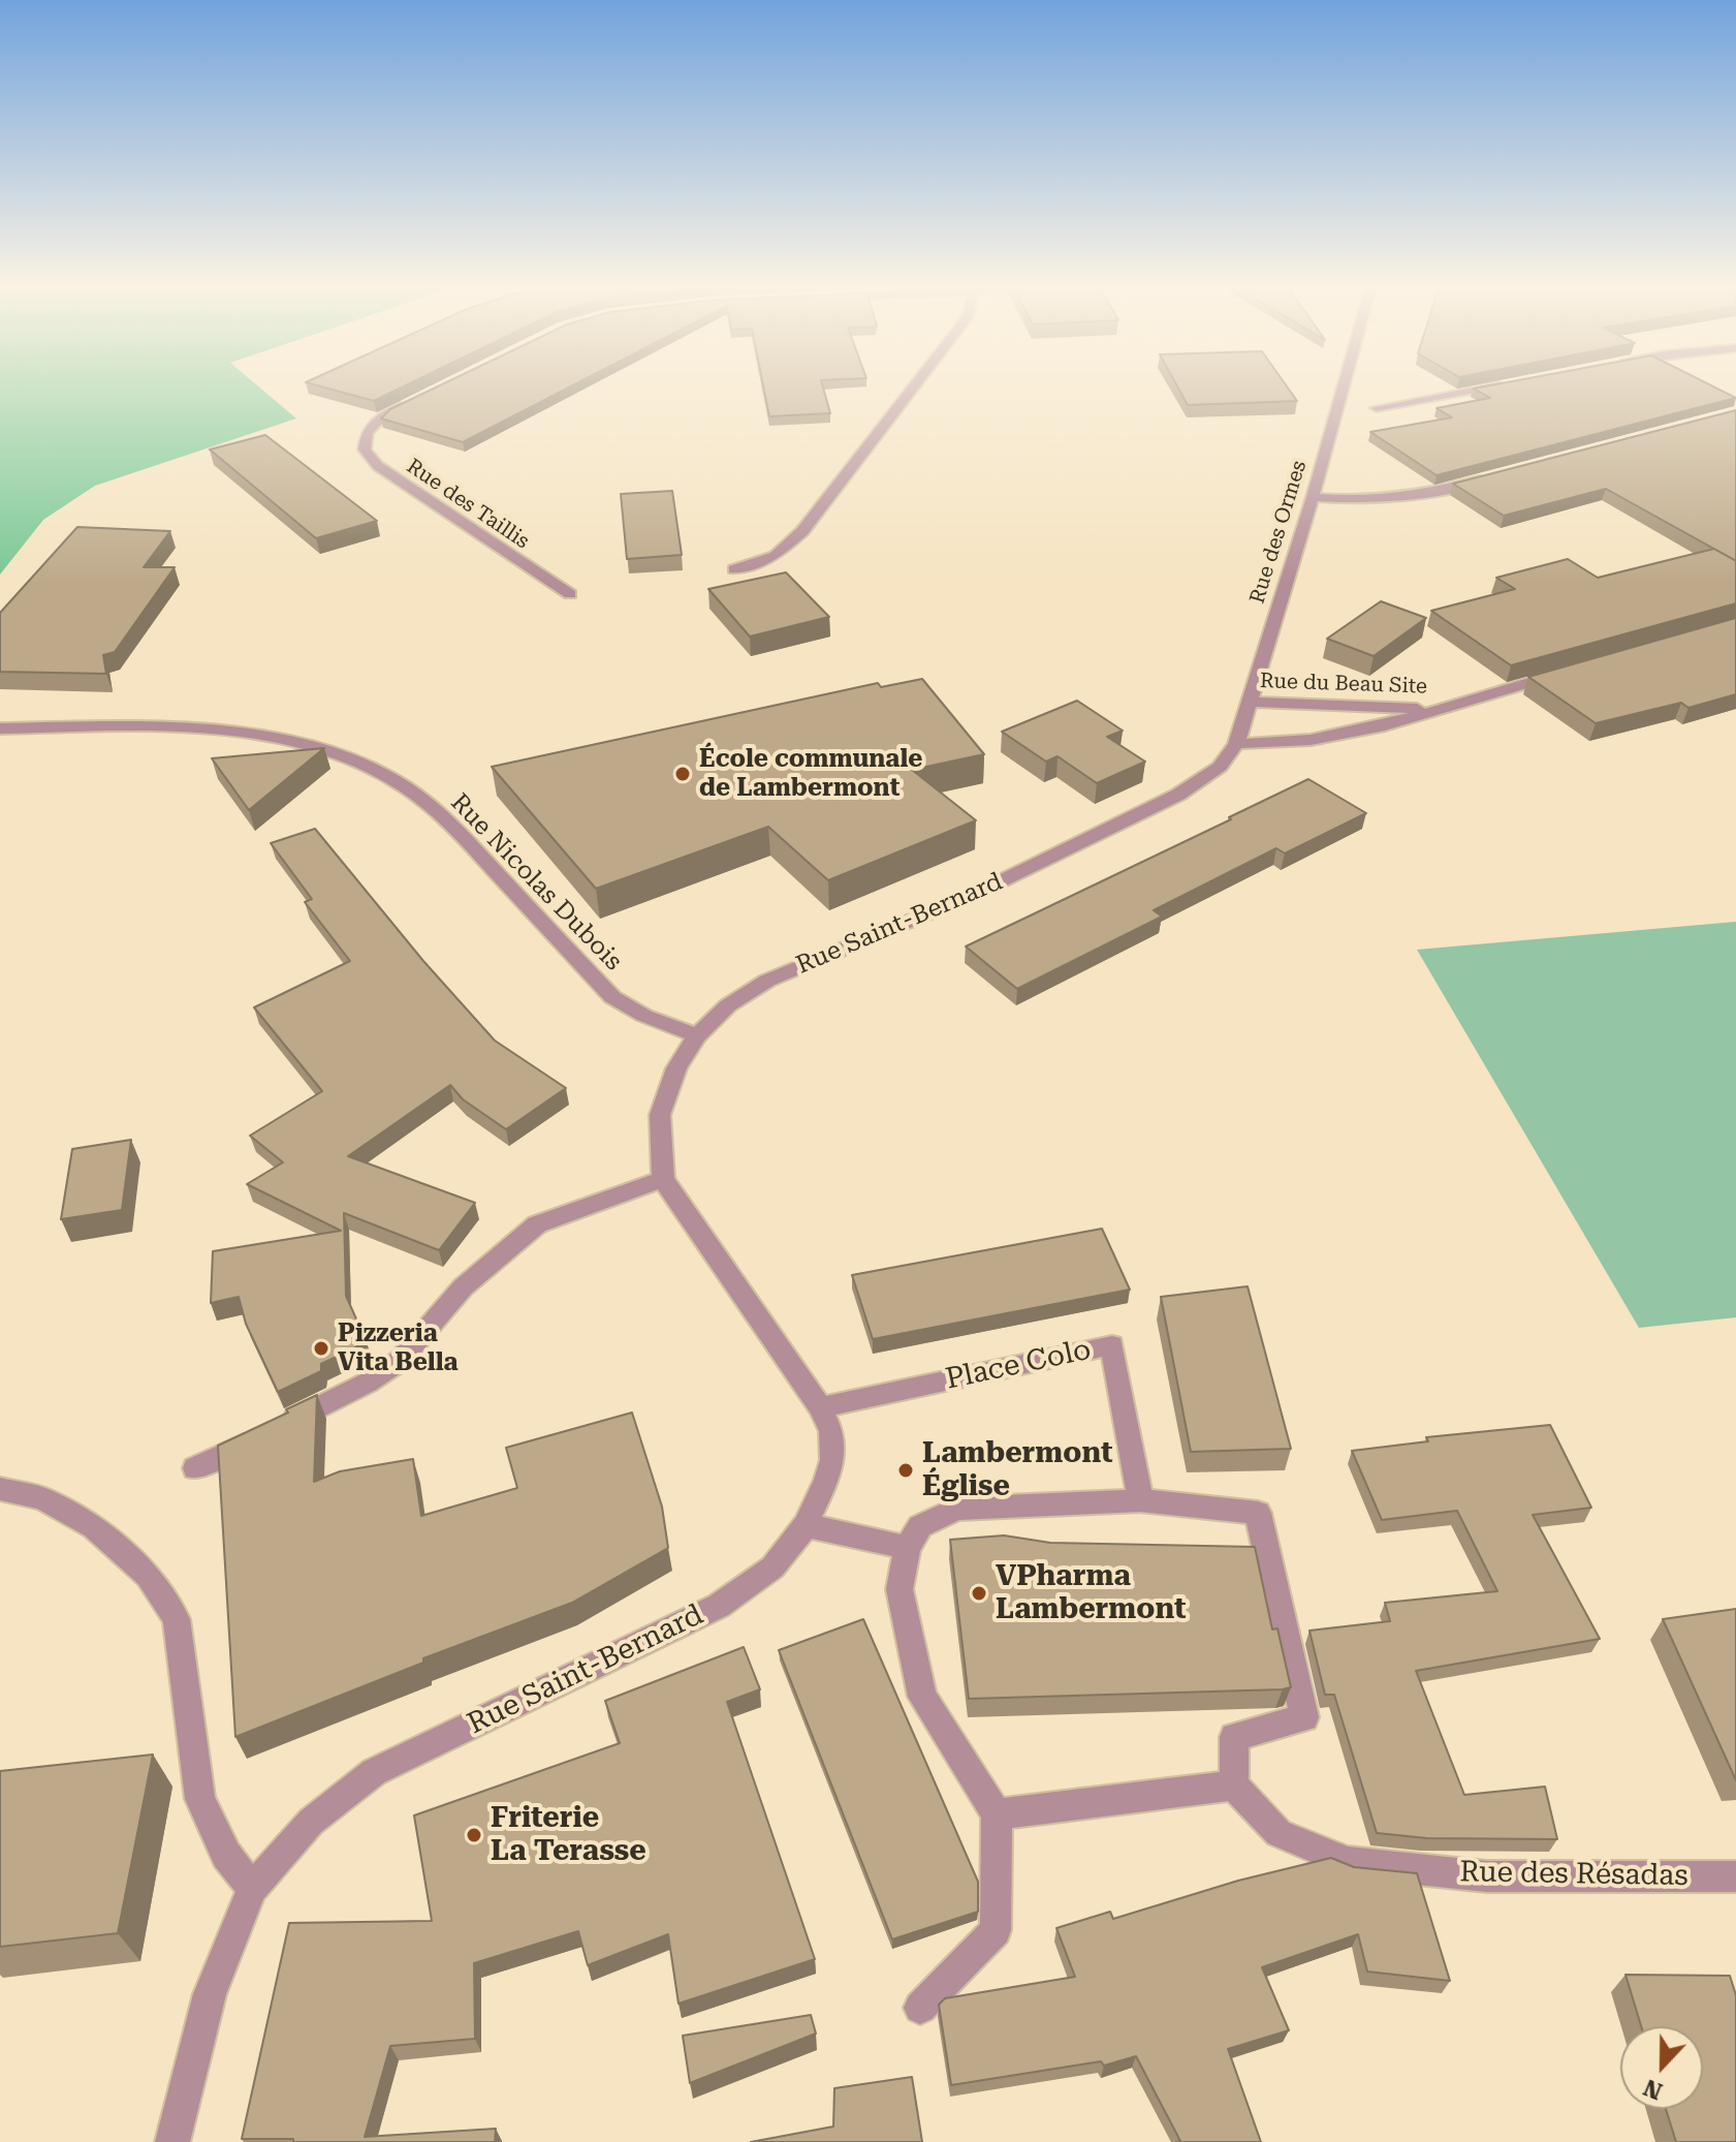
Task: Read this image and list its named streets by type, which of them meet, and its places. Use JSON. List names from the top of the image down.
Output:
{
  "streets": {
    "street": [
      "Rue des Taillis",
      "Rue des Ormes",
      "Rue du Beau Site",
      "Rue Nicolas Dubois",
      "Rue Saint-Bernard",
      "Place Colo",
      "Rue des Résadas"
    ]
  },
  "crossings": [
    ["Rue des Ormes", "Rue du Beau Site"],
    ["Rue des Ormes", "Rue Saint-Bernard"],
    ["Rue du Beau Site", "Rue Saint-Bernard"],
    ["Rue Nicolas Dubois", "Rue Saint-Bernard"],
    ["Rue Saint-Bernard", "Place Colo"]
  ],
  "places": [
    "École communale de Lambermont",
    "Pizzeria Vita Bella",
    "Lambermont Église",
    "VPharma Lambermont",
    "Friterie La Terasse"
  ],
  "north": "bottom"
}
